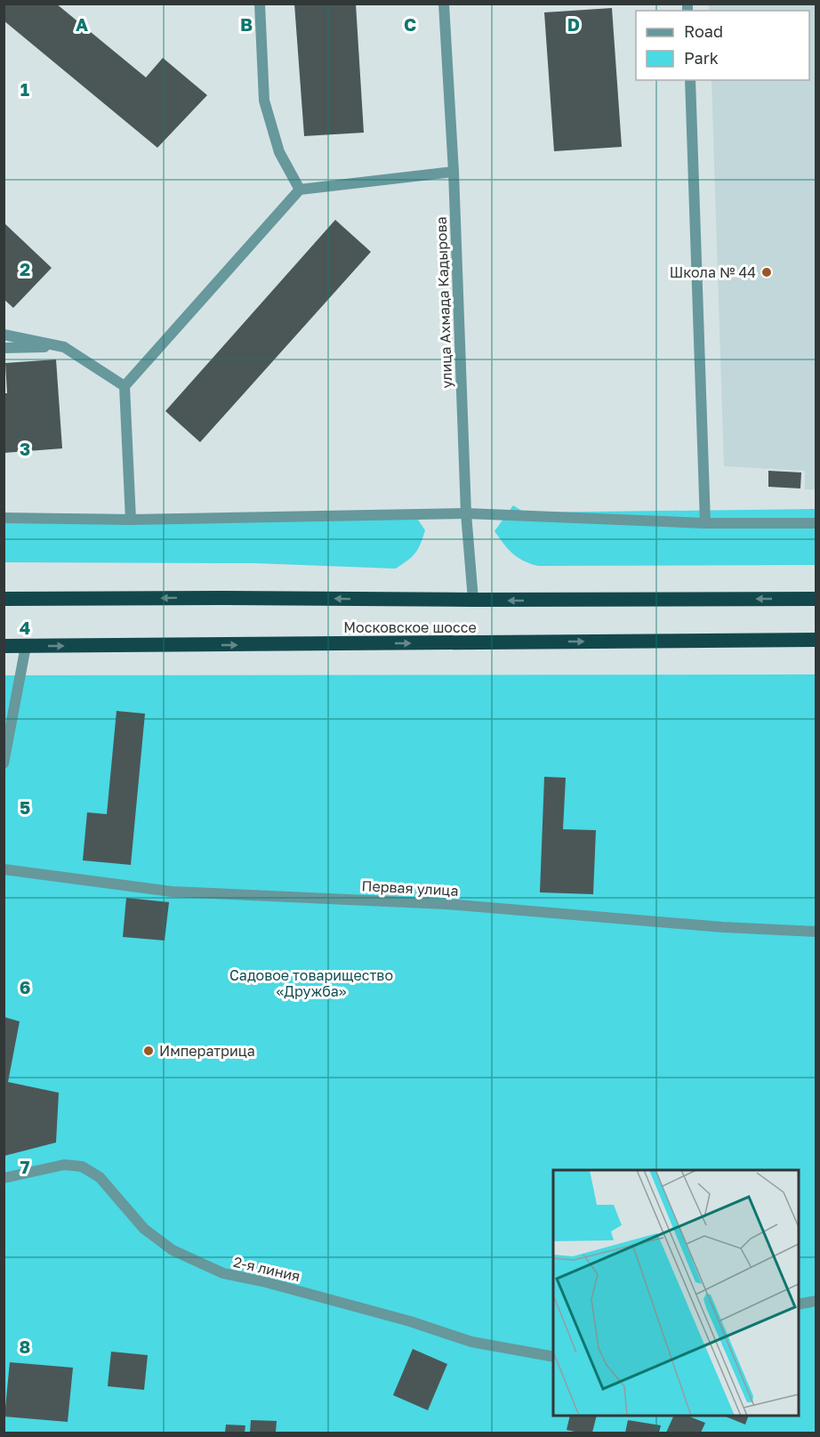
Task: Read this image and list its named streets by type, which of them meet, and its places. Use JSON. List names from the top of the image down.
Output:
{
  "streets": {
    "highway": ["Московское шоссе"],
    "street": ["улица Ахмада Кадырова", "Первая улица", "2-я линия"]
  },
  "crossings": [
    ["улица Ахмада Кадырова", "Московское шоссе"]
  ],
  "parks": ["Садовое товарищество «Дружба»"],
  "places": ["Школа № 44", "Императрица"],
  "legend": ["Road", "Park"],
  "grid": {
    "columns": [
      "A",
      "B",
      "C",
      "D"
    ],
    "rows": [
      "1",
      "2",
      "3",
      "4",
      "5",
      "6",
      "7",
      "8"
    ]
  }
}
